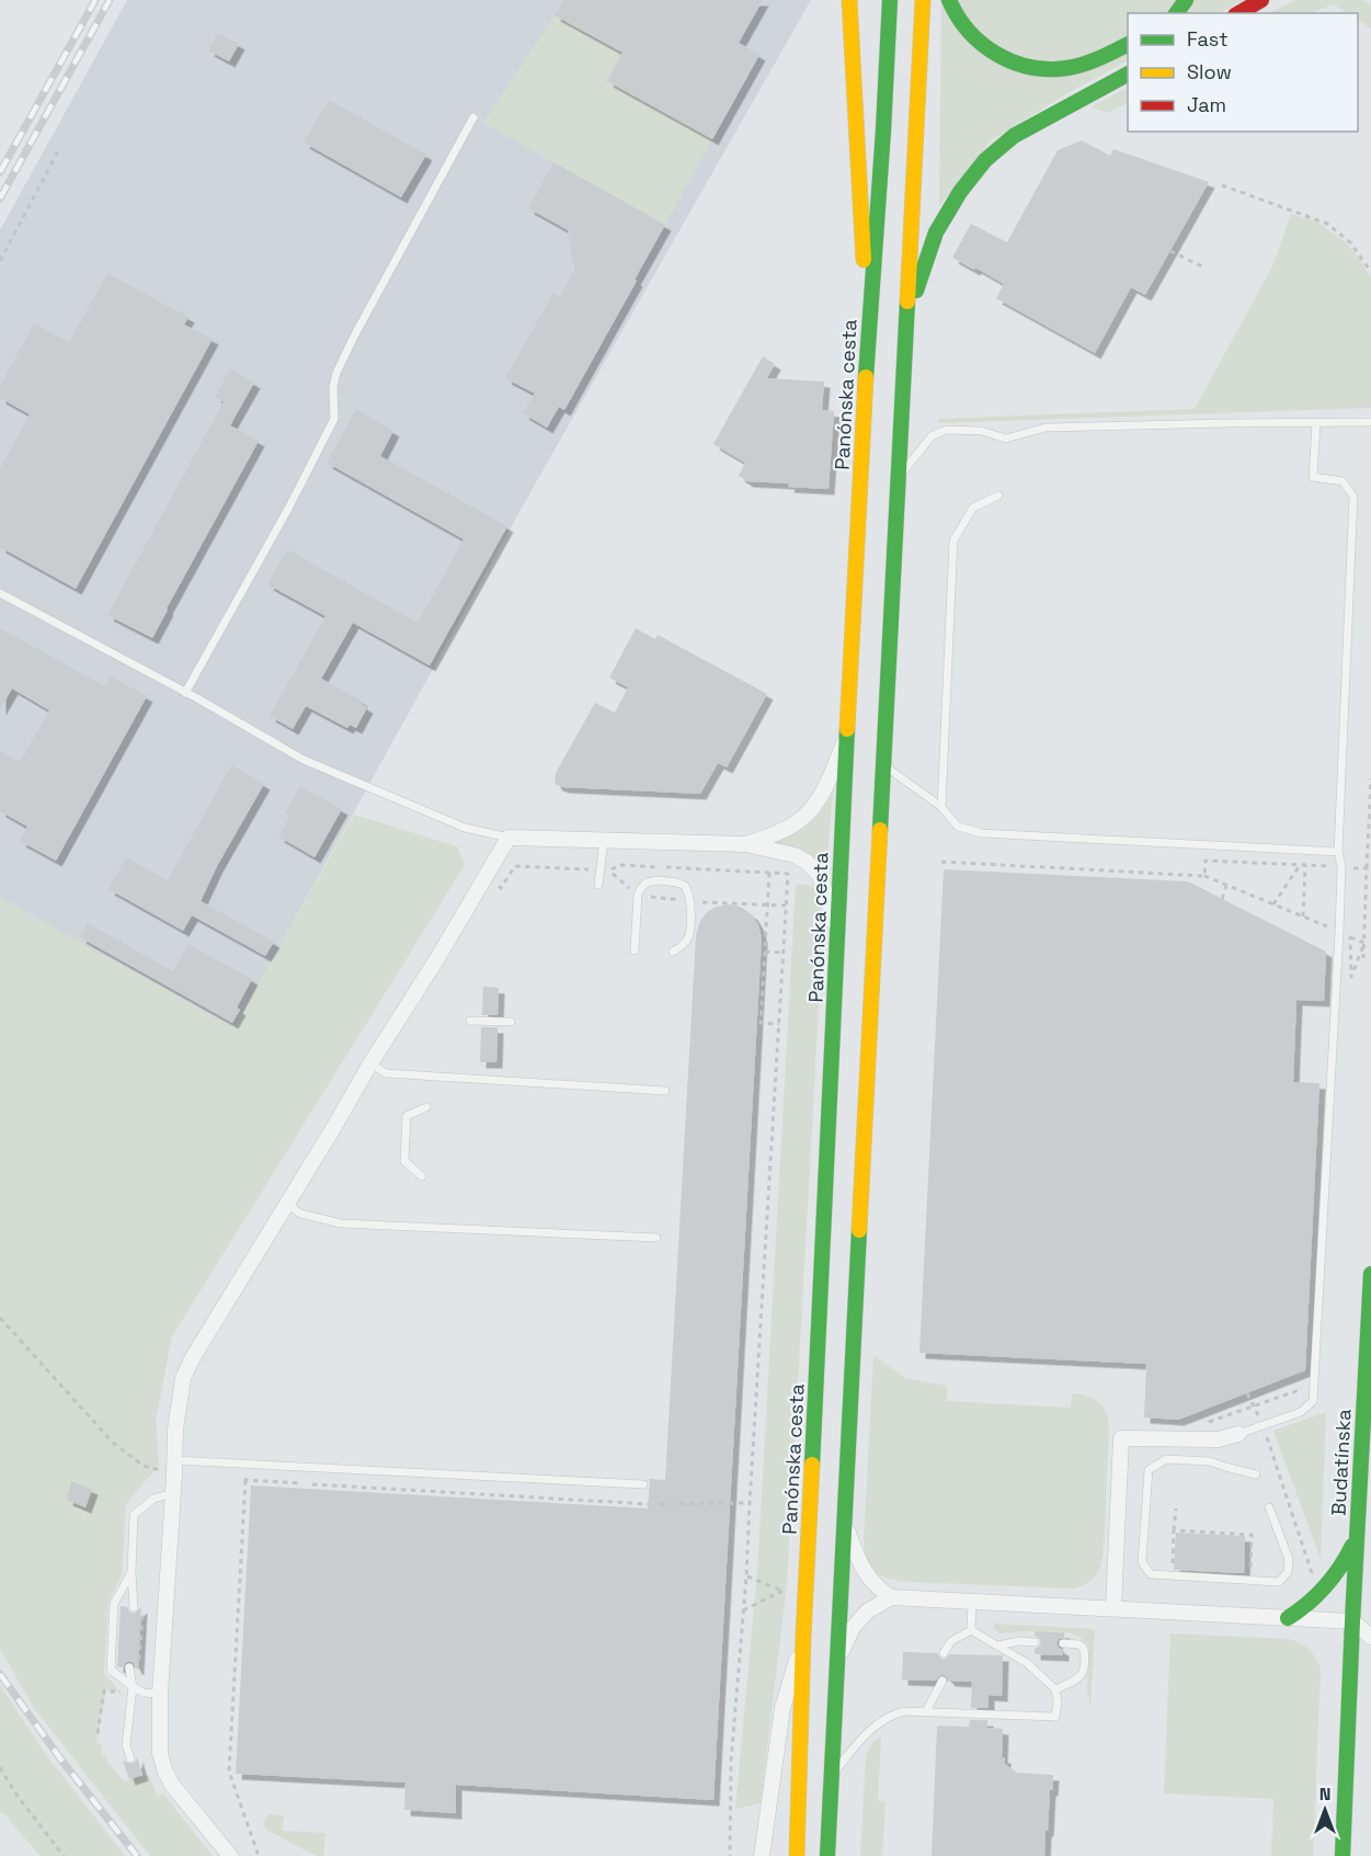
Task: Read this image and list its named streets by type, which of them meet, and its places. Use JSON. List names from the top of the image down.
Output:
{
  "streets": {
    "main road": ["Panónska cesta", "Budatínska"]
  },
  "legend": ["Fast", "Slow", "Jam"],
  "north": "top"
}
